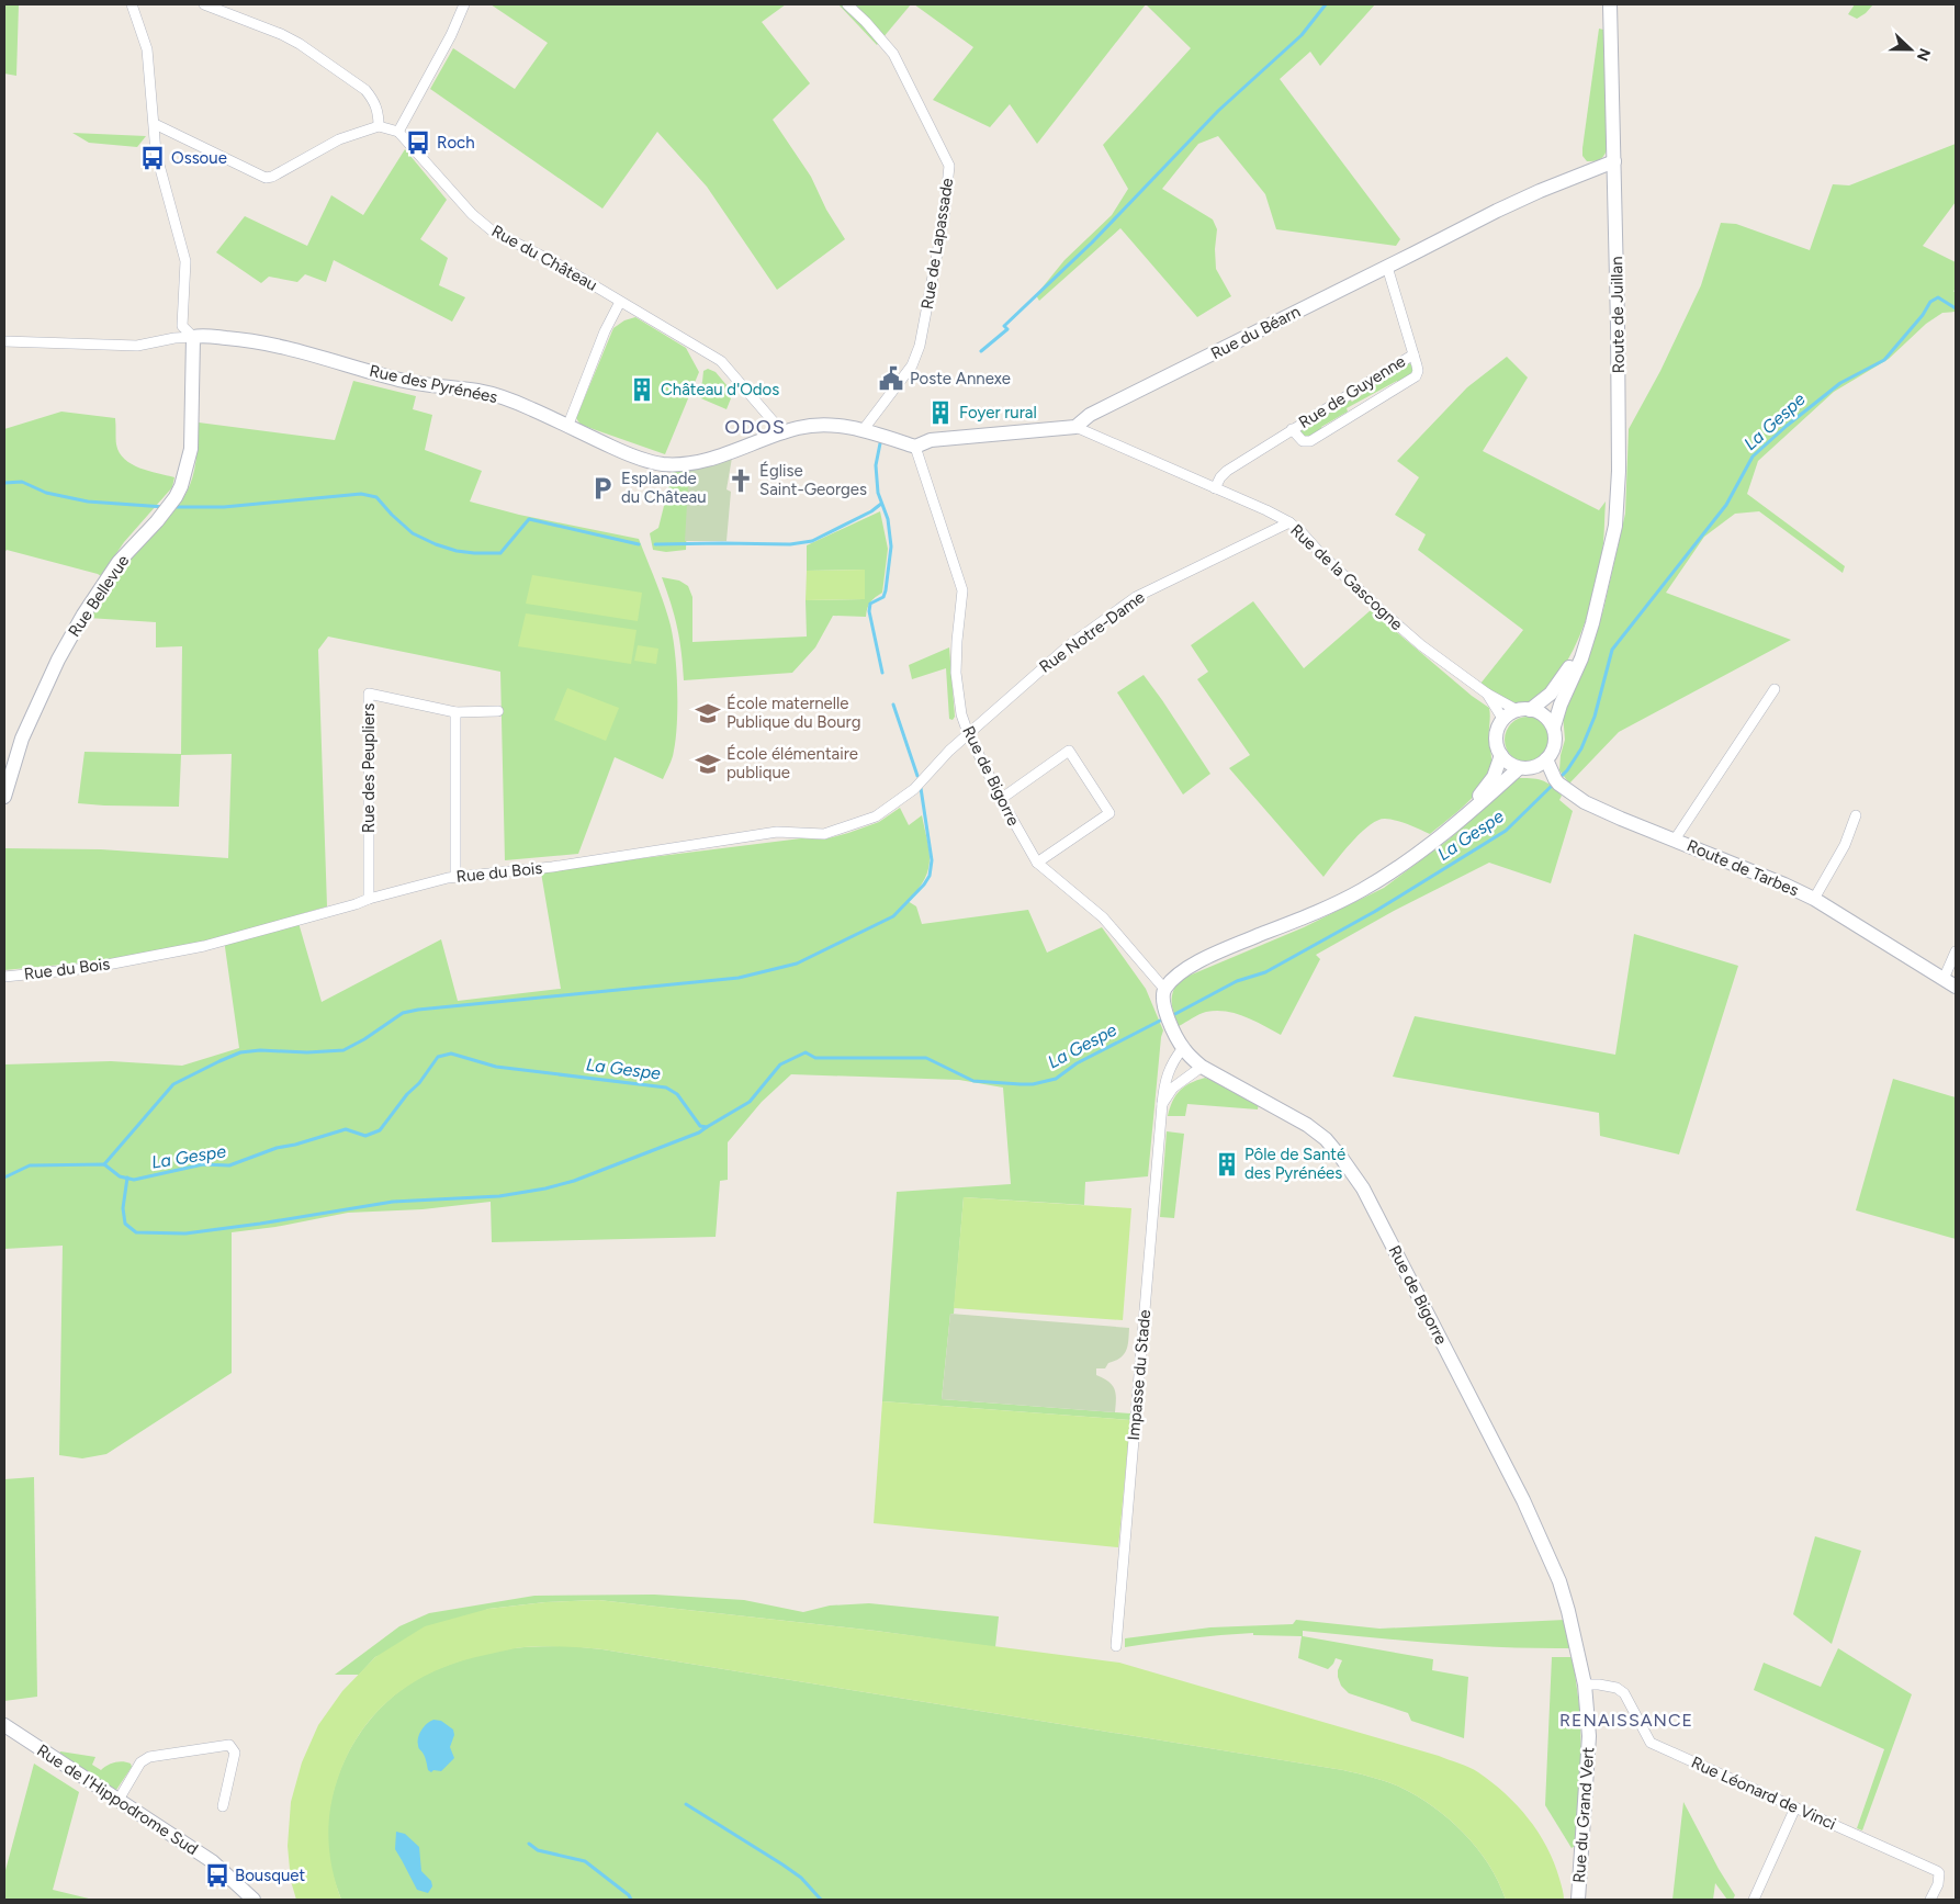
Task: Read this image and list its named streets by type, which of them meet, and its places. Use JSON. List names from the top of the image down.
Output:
{
  "streets": {
    "street": [
      "Rue de Lapassade",
      "Rue du Château",
      "Route de Juillan",
      "Rue du Béarn",
      "Rue des Pyrénées",
      "Rue de Guyenne",
      "Rue de la Gascogne",
      "Rue Bellevue",
      "Rue Notre-Dame",
      "Rue des Peupliers",
      "Rue de Bigorre",
      "Route de Tarbes",
      "Rue du Bois",
      "Impasse du Stade",
      "Rue Léonard de Vinci",
      "Rue de l'Hippodrome Sud",
      "Rue du Grand Vert"
    ]
  },
  "crossings": [
    ["Rue de Lapassade", "Rue des Pyrénées"],
    ["Rue du Château", "Rue des Pyrénées"],
    ["Route de Juillan", "Rue du Béarn"],
    ["Route de Juillan", "Rue de la Gascogne"],
    ["Route de Juillan", "Route de Tarbes"],
    ["Rue du Béarn", "Rue de Guyenne"],
    ["Rue du Béarn", "Rue de la Gascogne"],
    ["Rue des Pyrénées", "Rue Bellevue"],
    ["Rue des Pyrénées", "Rue de Bigorre"],
    ["Rue de Guyenne", "Rue de la Gascogne"],
    ["Rue de la Gascogne", "Rue Notre-Dame"],
    ["Rue de la Gascogne", "Route de Tarbes"],
    ["Rue Notre-Dame", "Rue de Bigorre"],
    ["Rue Notre-Dame", "Rue du Bois"],
    ["Rue des Peupliers", "Rue du Bois"],
    ["Rue de Bigorre", "Rue du Bois"],
    ["Rue de Bigorre", "Impasse du Stade"],
    ["Rue de Bigorre", "Rue du Grand Vert"],
    ["Rue Léonard de Vinci", "Rue du Grand Vert"]
  ],
  "districts": ["ODOS", "RENAISSANCE"],
  "water": ["La Gespe"],
  "places": {
    "bus stop": ["Roch", "Ossoue", "Bousquet"],
    "public building": ["Poste Annexe"],
    "building": ["Château d'Odos", "Foyer rural", "Pôle de Santé des Pyrénées"],
    "church": ["Église Saint-Georges"],
    "parking": ["Esplanade du Château"],
    "school or university": ["École maternelle Publique du Bourg", "École élémentaire publique"]
  },
  "north": "right"
}
